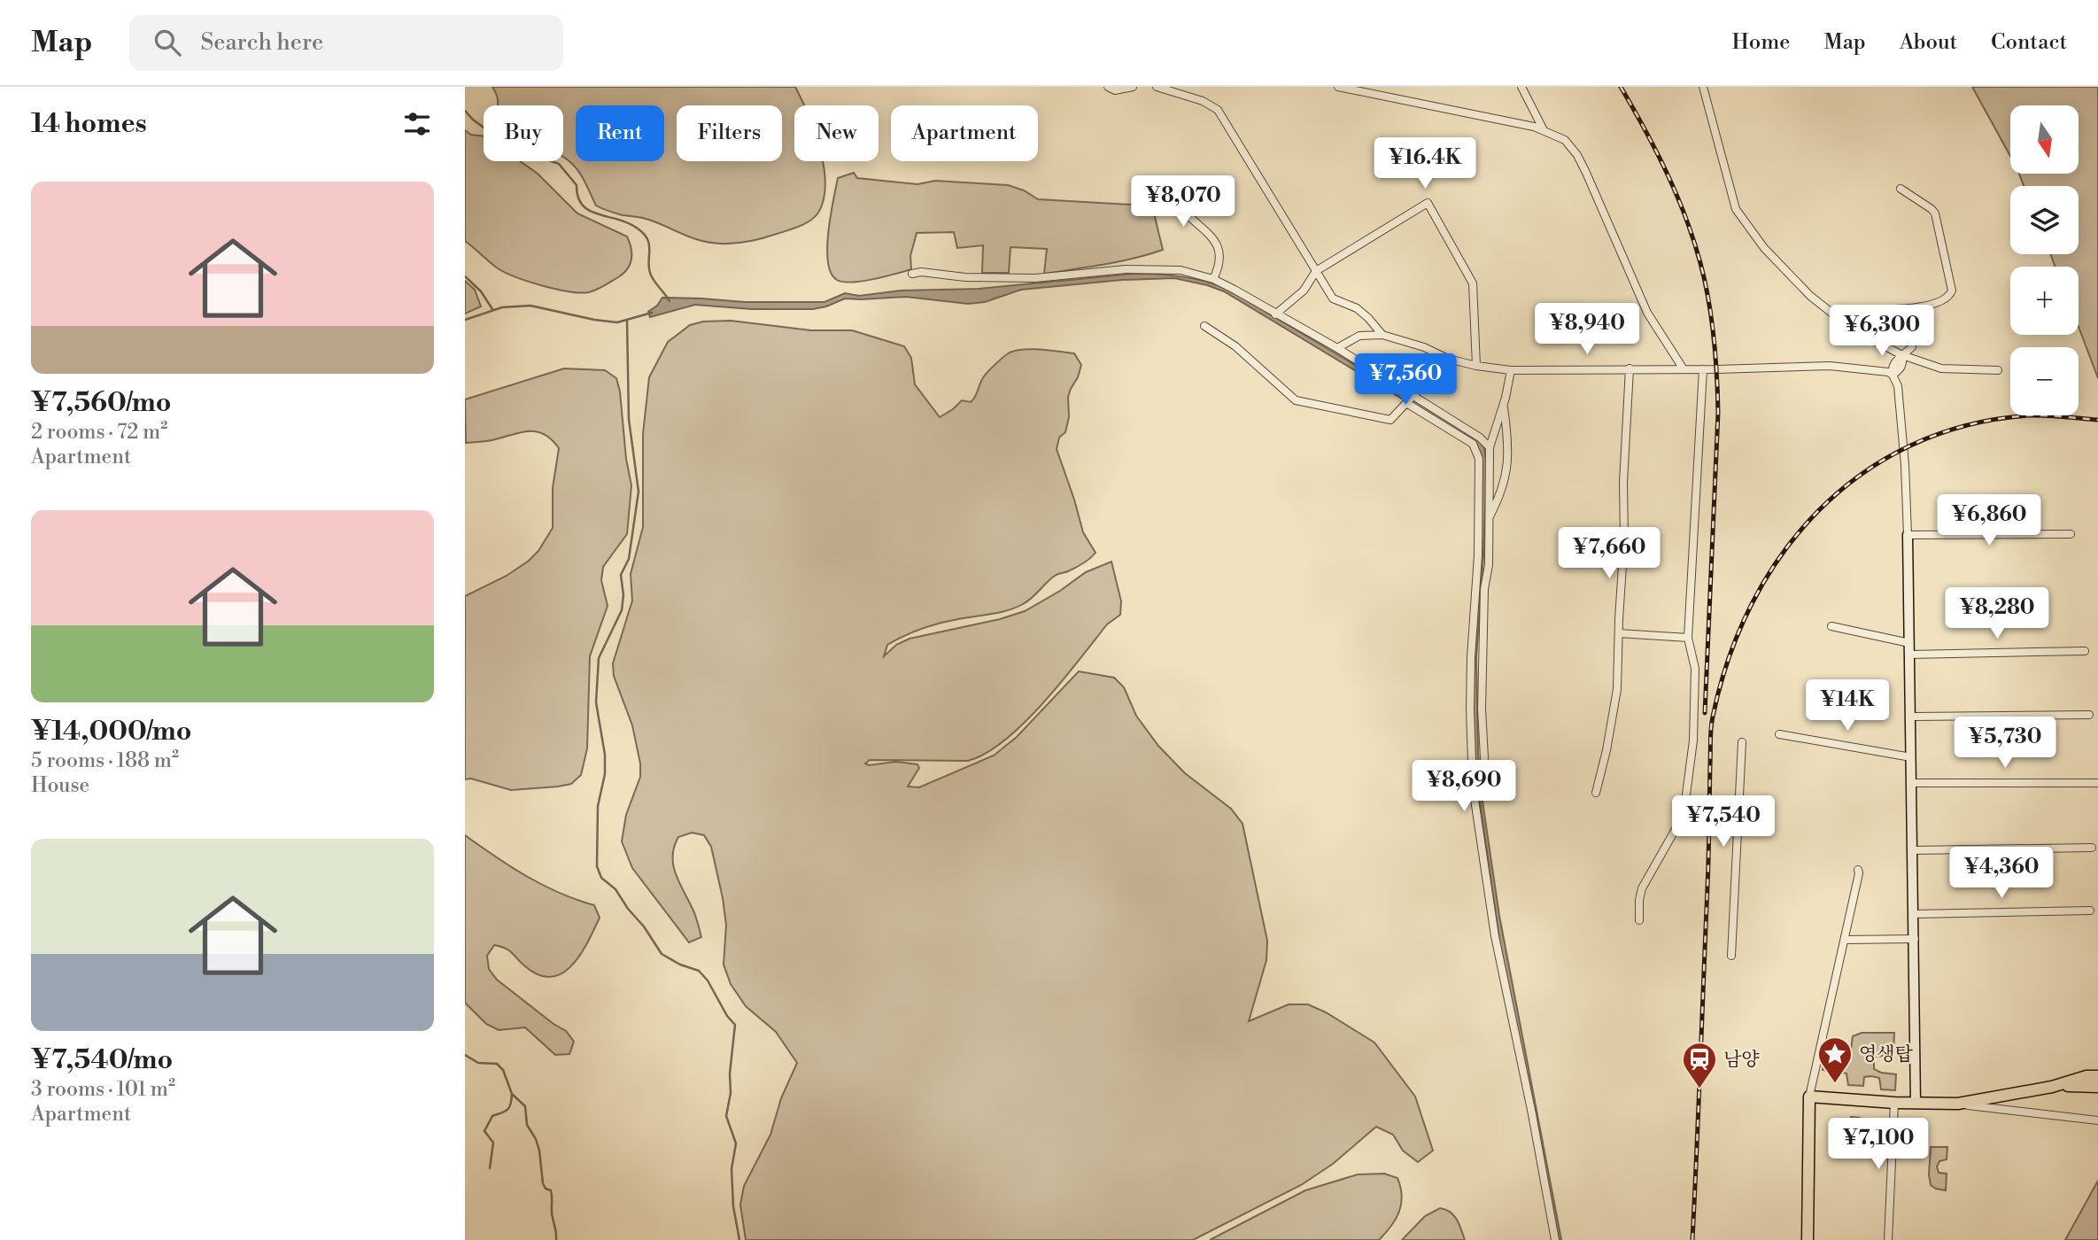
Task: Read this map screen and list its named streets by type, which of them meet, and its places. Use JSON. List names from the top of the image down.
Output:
{
  "places": {
    "place": ["영생탑"],
    "station": ["남양"]
  },
  "north": "bottom",
  "page": {
    "header": "Map",
    "search": "Search here",
    "nav": [
      "Home",
      "Map",
      "About",
      "Contact"
    ],
    "heading": "14 homes",
    "map_buttons": ["+", "−"],
    "chip": [
      "Buy",
      "Rent",
      "Filters",
      "New",
      "Apartment"
    ],
    "price": [
      "¥16.4K",
      "¥8,070",
      "¥8,940",
      "¥6,300",
      "¥7,560",
      "¥6,860",
      "¥7,660",
      "¥8,280",
      "¥14K",
      "¥5,730",
      "¥8,690",
      "¥7,540",
      "¥4,360",
      "¥7,100"
    ],
    "list": [
      {
        "name": "¥7,560/mo",
        "note": "2 rooms · 72 m² · Apartment"
      },
      {
        "name": "¥14,000/mo",
        "note": "5 rooms · 188 m² · House"
      },
      {
        "name": "¥7,540/mo",
        "note": "3 rooms · 101 m² · Apartment"
      }
    ]
  }
}
